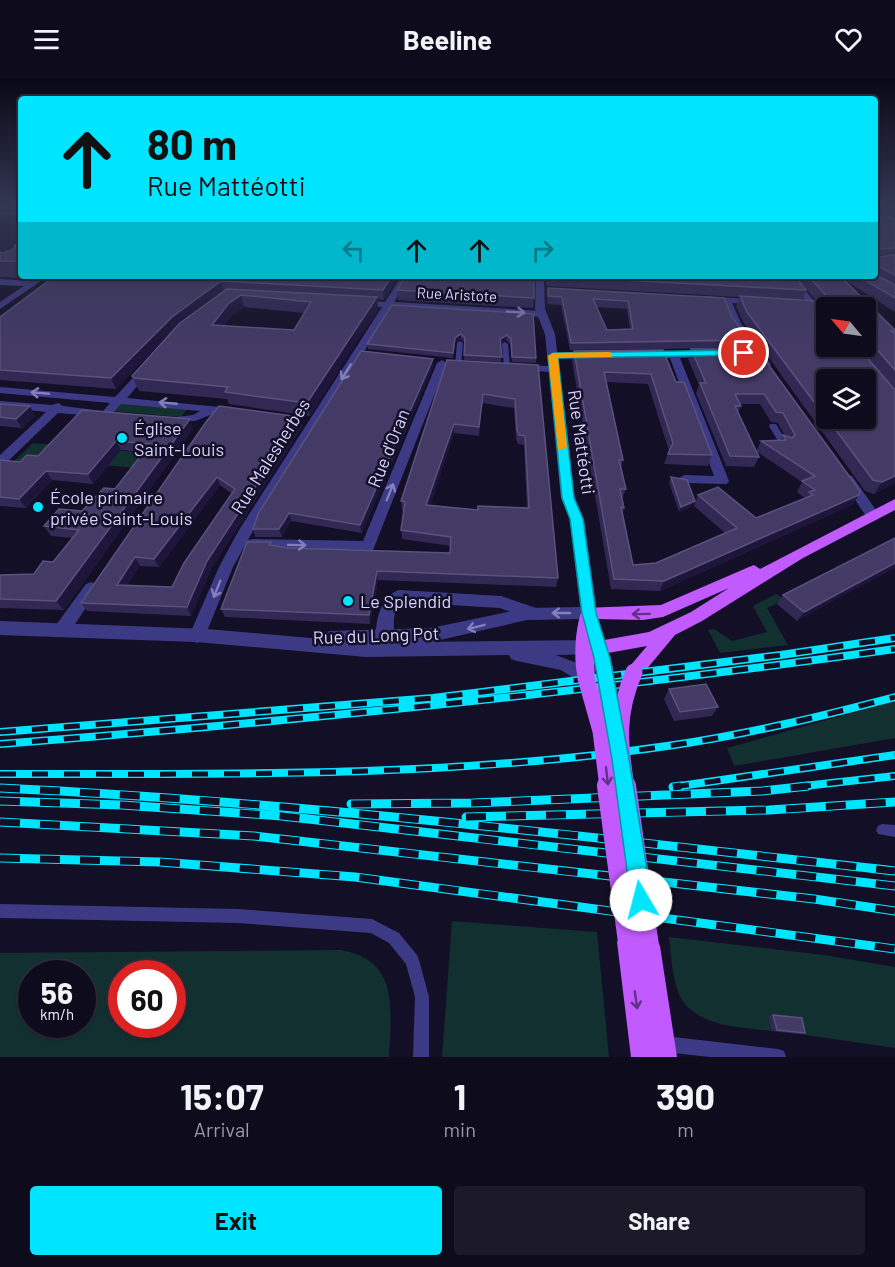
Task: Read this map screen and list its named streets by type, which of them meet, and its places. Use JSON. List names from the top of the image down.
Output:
{
  "streets": {
    "street": [
      "Rue Aristote",
      "Rue Mattéotti",
      "Rue d'Oran",
      "Rue Malesherbes",
      "Rue du Long Pot"
    ]
  },
  "crossings": [
    ["Rue Aristote", "Rue Mattéotti"],
    ["Rue Aristote", "Rue Malesherbes"],
    ["Rue Mattéotti", "Rue du Long Pot"],
    ["Rue d'Oran", "Rue Malesherbes"],
    ["Rue Malesherbes", "Rue du Long Pot"]
  ],
  "one_way": ["Rue Aristote", "Rue d'Oran", "Rue Malesherbes"],
  "places": ["Église Saint-Louis", "École primaire privée Saint-Louis", "Le Splendid"],
  "north": "top left",
  "page": {
    "header": "Beeline",
    "turn": ["80 m", "Rue Mattéotti"],
    "speed": "56 km/h",
    "limit": "60",
    "eta": [
      "15:07",
      "Arrival",
      "1",
      "min",
      "390",
      "m"
    ],
    "buttons": ["Exit", "Share"]
  }
}
